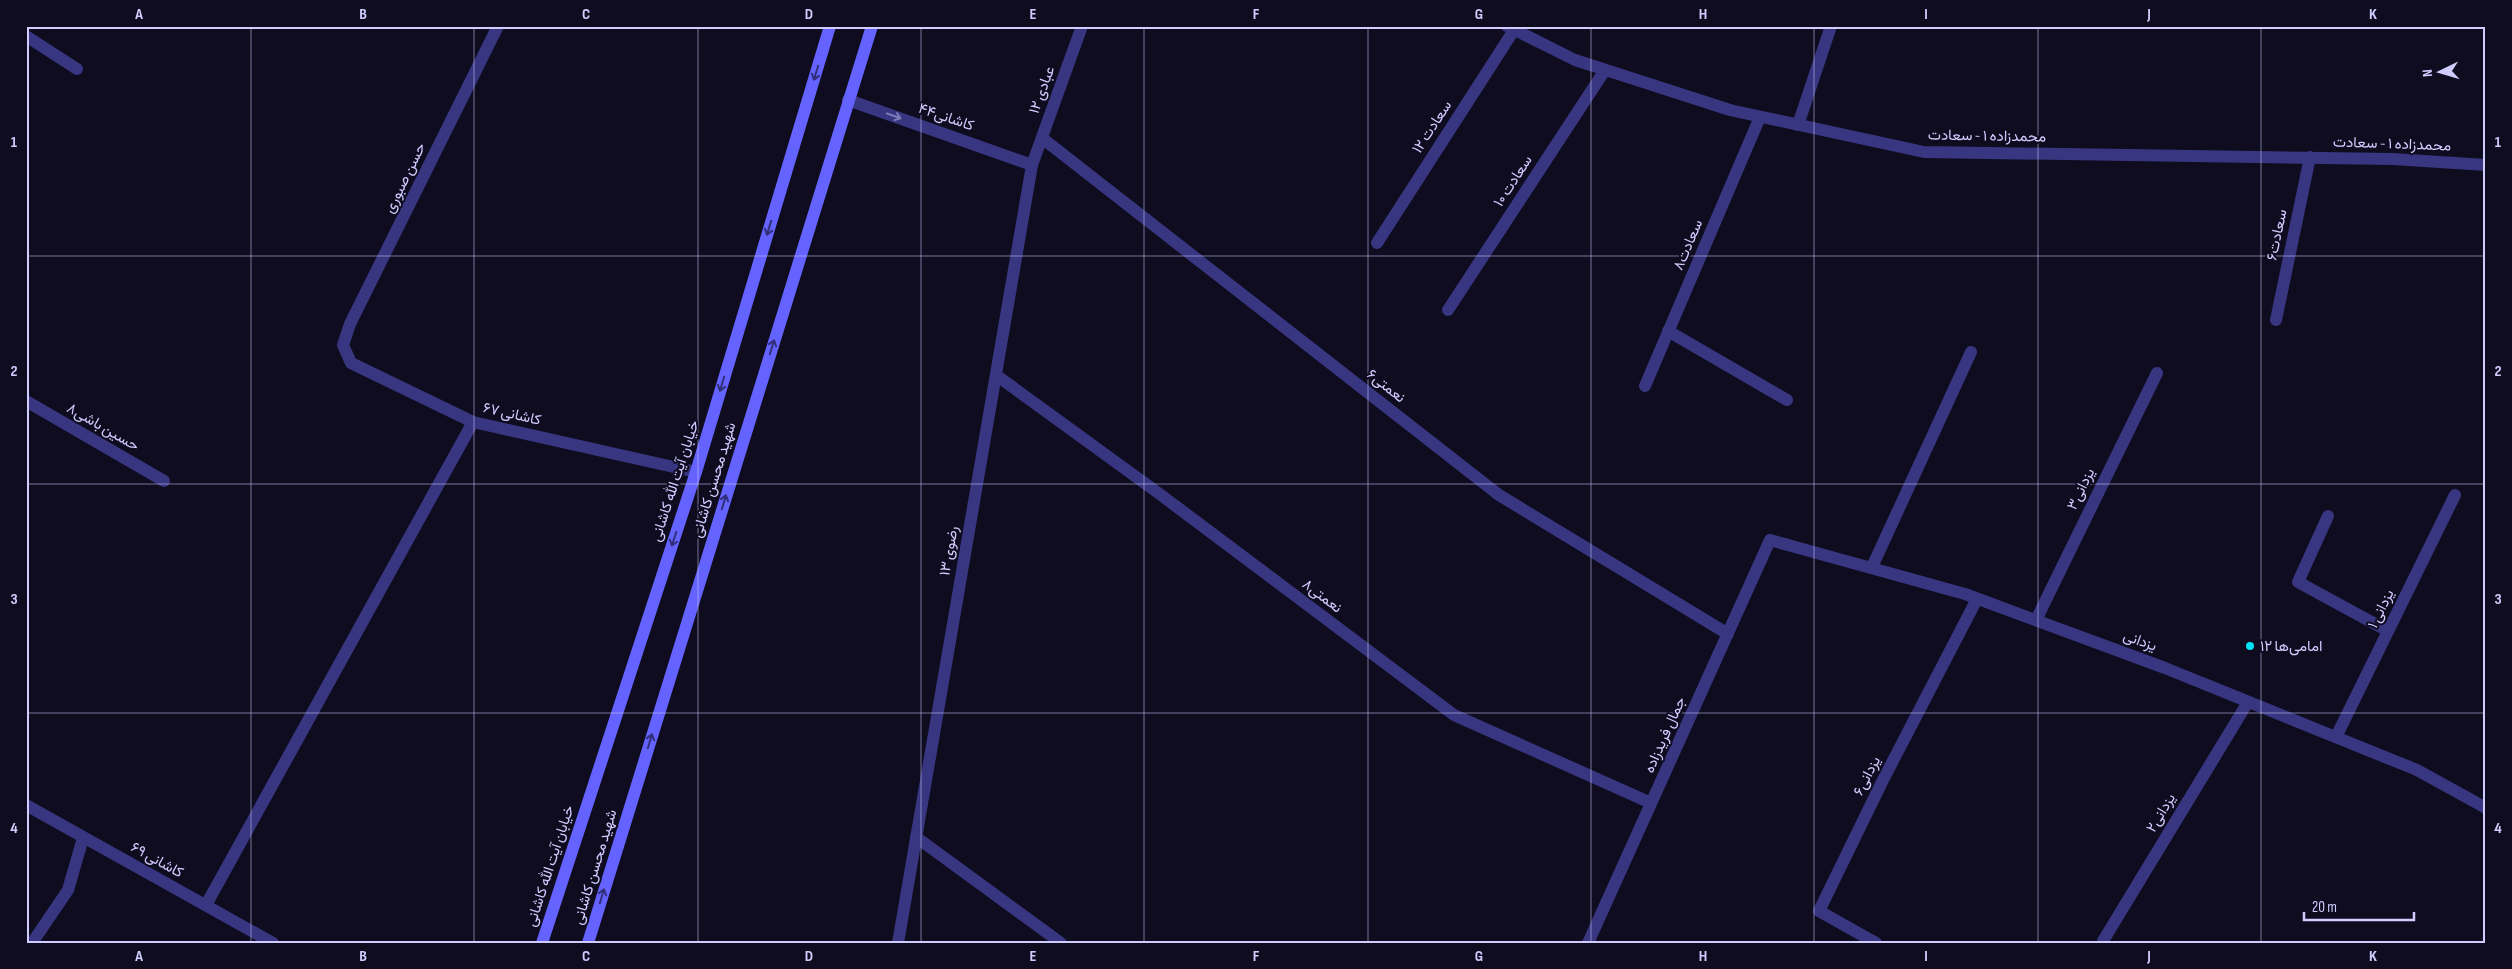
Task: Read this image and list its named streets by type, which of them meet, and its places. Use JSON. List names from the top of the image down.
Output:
{
  "streets": {
    "main road": ["شهید محسن کاشانی", "خیابان آیت الله کاشانی"],
    "street": [
      "عبادی ۱۲",
      "کاشانی۴۴",
      "سعادت ۱۲",
      "محمدزاده ۱ - سعادت",
      "حسن صبوری",
      "سعادت ۱۰",
      "سعادت۶",
      "سعادت۸",
      "نعمتی۶",
      "کاشانی ۶۷",
      "حسین باشی۸",
      "یزدانی۳",
      "رضوی ۱۳",
      "نعمتی۸",
      "یزدانی ۱",
      "یزدانی",
      "جمال فریدزاده",
      "یزدانی۶",
      "یزدانی۲",
      "کاشانی ۶۹"
    ]
  },
  "crossings": [
    ["عبادی ۱۲", "کاشانی۴۴"],
    ["عبادی ۱۲", "نعمتی۶"],
    ["عبادی ۱۲", "رضوی ۱۳"],
    ["کاشانی۴۴", "شهید محسن کاشانی"],
    ["کاشانی۴۴", "رضوی ۱۳"],
    ["سعادت ۱۲", "محمدزاده ۱ - سعادت"],
    ["محمدزاده ۱ - سعادت", "سعادت ۱۰"],
    ["محمدزاده ۱ - سعادت", "سعادت۶"],
    ["محمدزاده ۱ - سعادت", "سعادت۸"],
    ["حسن صبوری", "کاشانی ۶۷"],
    ["نعمتی۶", "جمال فریدزاده"],
    ["کاشانی ۶۷", "خیابان آیت الله کاشانی"],
    ["یزدانی۳", "یزدانی"],
    ["رضوی ۱۳", "نعمتی۸"],
    ["نعمتی۸", "جمال فریدزاده"],
    ["یزدانی ۱", "یزدانی"],
    ["یزدانی", "جمال فریدزاده"],
    ["یزدانی", "یزدانی۶"],
    ["یزدانی", "یزدانی۲"]
  ],
  "one_way": ["کاشانی۴۴", "شهید محسن کاشانی", "خیابان آیت الله کاشانی"],
  "places": ["۱۲ امامی‌ها"],
  "scale_bar": "20 m",
  "north": "left",
  "grid": {
    "columns": [
      "A",
      "B",
      "C",
      "D",
      "E",
      "F",
      "G",
      "H",
      "I",
      "J",
      "K"
    ],
    "rows": [
      "1",
      "2",
      "3",
      "4"
    ]
  }
}
